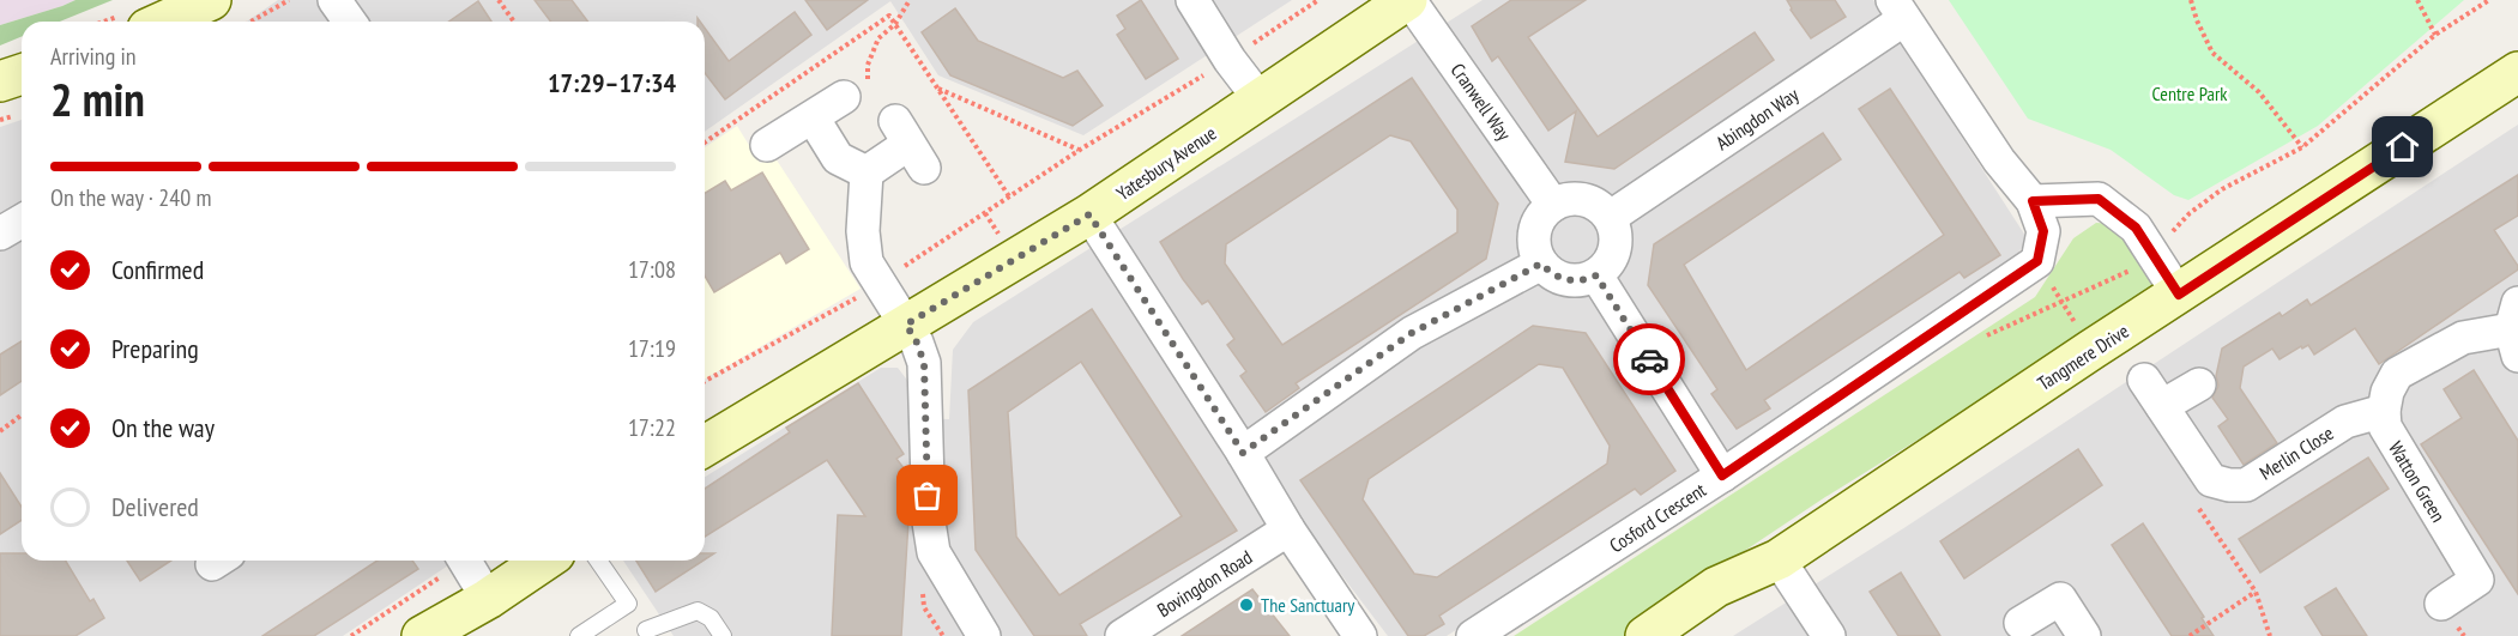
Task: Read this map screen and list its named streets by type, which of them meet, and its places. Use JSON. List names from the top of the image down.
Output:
{
  "streets": {
    "street": [
      "Cranwell Way",
      "Abingdon Way",
      "Yatesbury Avenue",
      "Tangmere Drive",
      "Merlin Close",
      "Watton Green",
      "Cosford Crescent",
      "Bovingdon Road"
    ]
  },
  "crossings": [
    ["Cranwell Way", "Abingdon Way"],
    ["Cranwell Way", "Yatesbury Avenue"],
    ["Abingdon Way", "Cosford Crescent"],
    ["Merlin Close", "Watton Green"]
  ],
  "parks": ["Centre Park"],
  "places": ["The Sanctuary"],
  "page": {
    "heading": ["2 min", "Arriving in", "17:29–17:34"],
    "bar": "On the way · 240 m",
    "list": [
      ["Confirmed", "17:08"],
      ["Preparing", "17:19"],
      ["On the way", "17:22"],
      "Delivered"
    ]
  }
}
